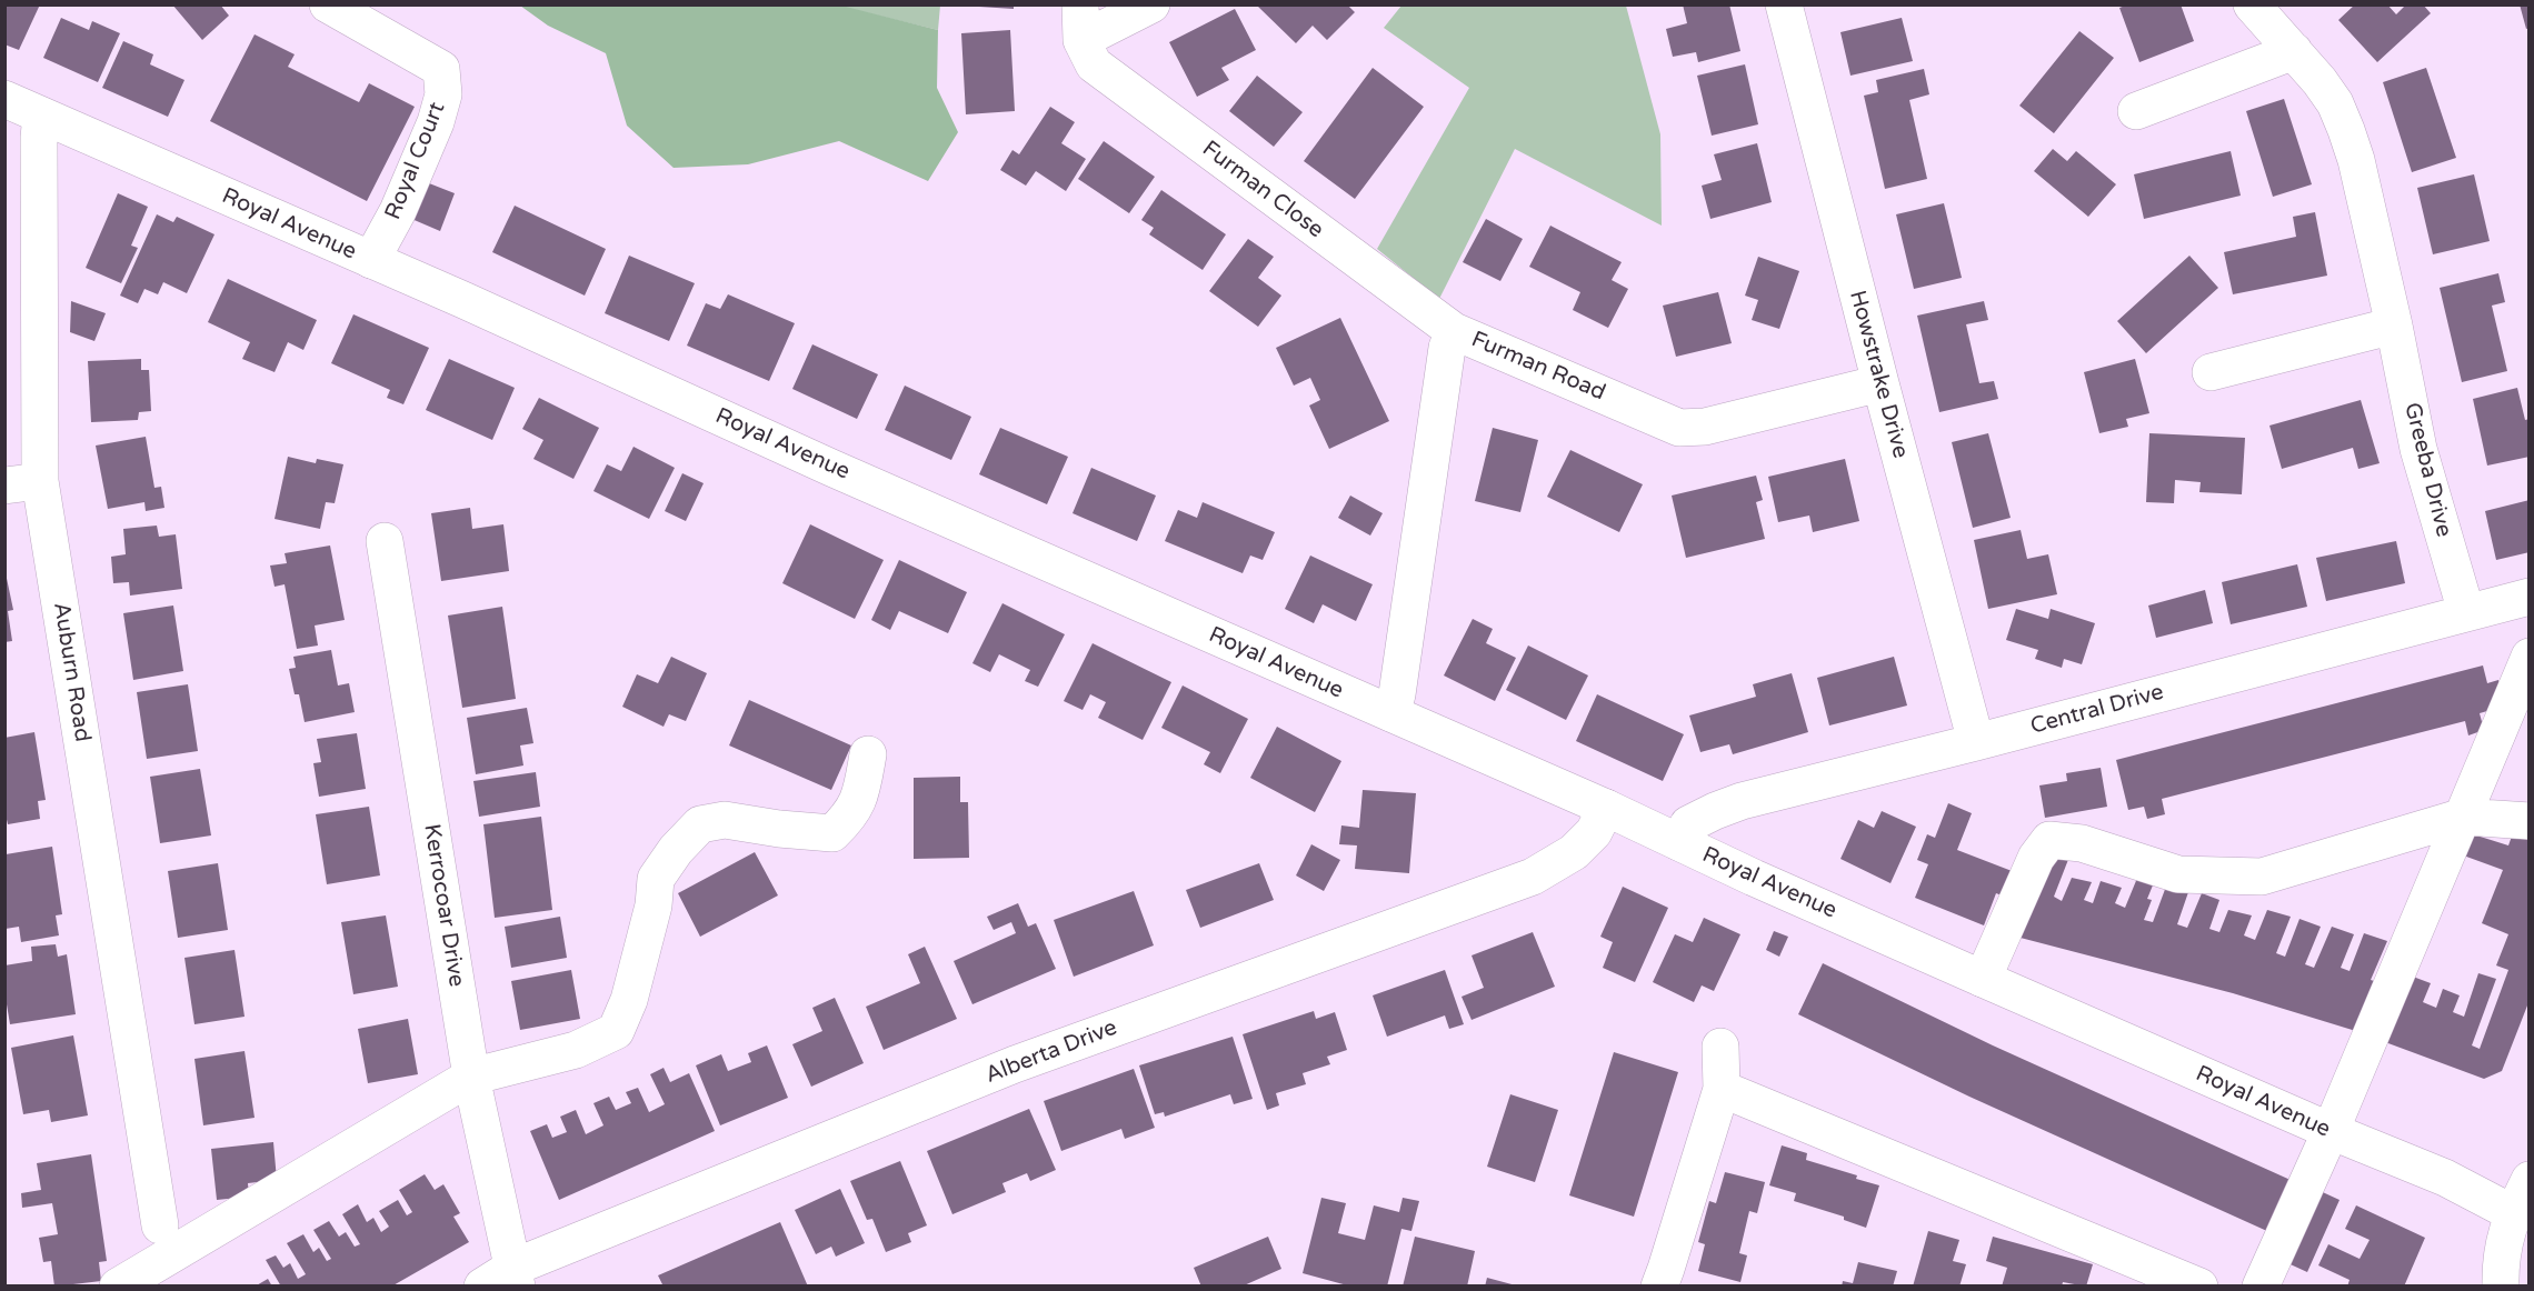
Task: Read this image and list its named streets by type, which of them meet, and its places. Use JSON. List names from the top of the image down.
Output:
{
  "streets": {
    "street": [
      "Royal Court",
      "Furman Close",
      "Royal Avenue",
      "Furman Road",
      "Howstrake Drive",
      "Greeba Drive",
      "Auburn Road",
      "Central Drive",
      "Kerrocoar Drive",
      "Alberta Drive"
    ]
  },
  "crossings": [
    ["Royal Court", "Royal Avenue"],
    ["Furman Close", "Furman Road"],
    ["Royal Avenue", "Furman Road"],
    ["Royal Avenue", "Auburn Road"],
    ["Royal Avenue", "Central Drive"],
    ["Royal Avenue", "Alberta Drive"],
    ["Furman Road", "Howstrake Drive"],
    ["Howstrake Drive", "Central Drive"],
    ["Greeba Drive", "Central Drive"],
    ["Kerrocoar Drive", "Alberta Drive"]
  ]
}
